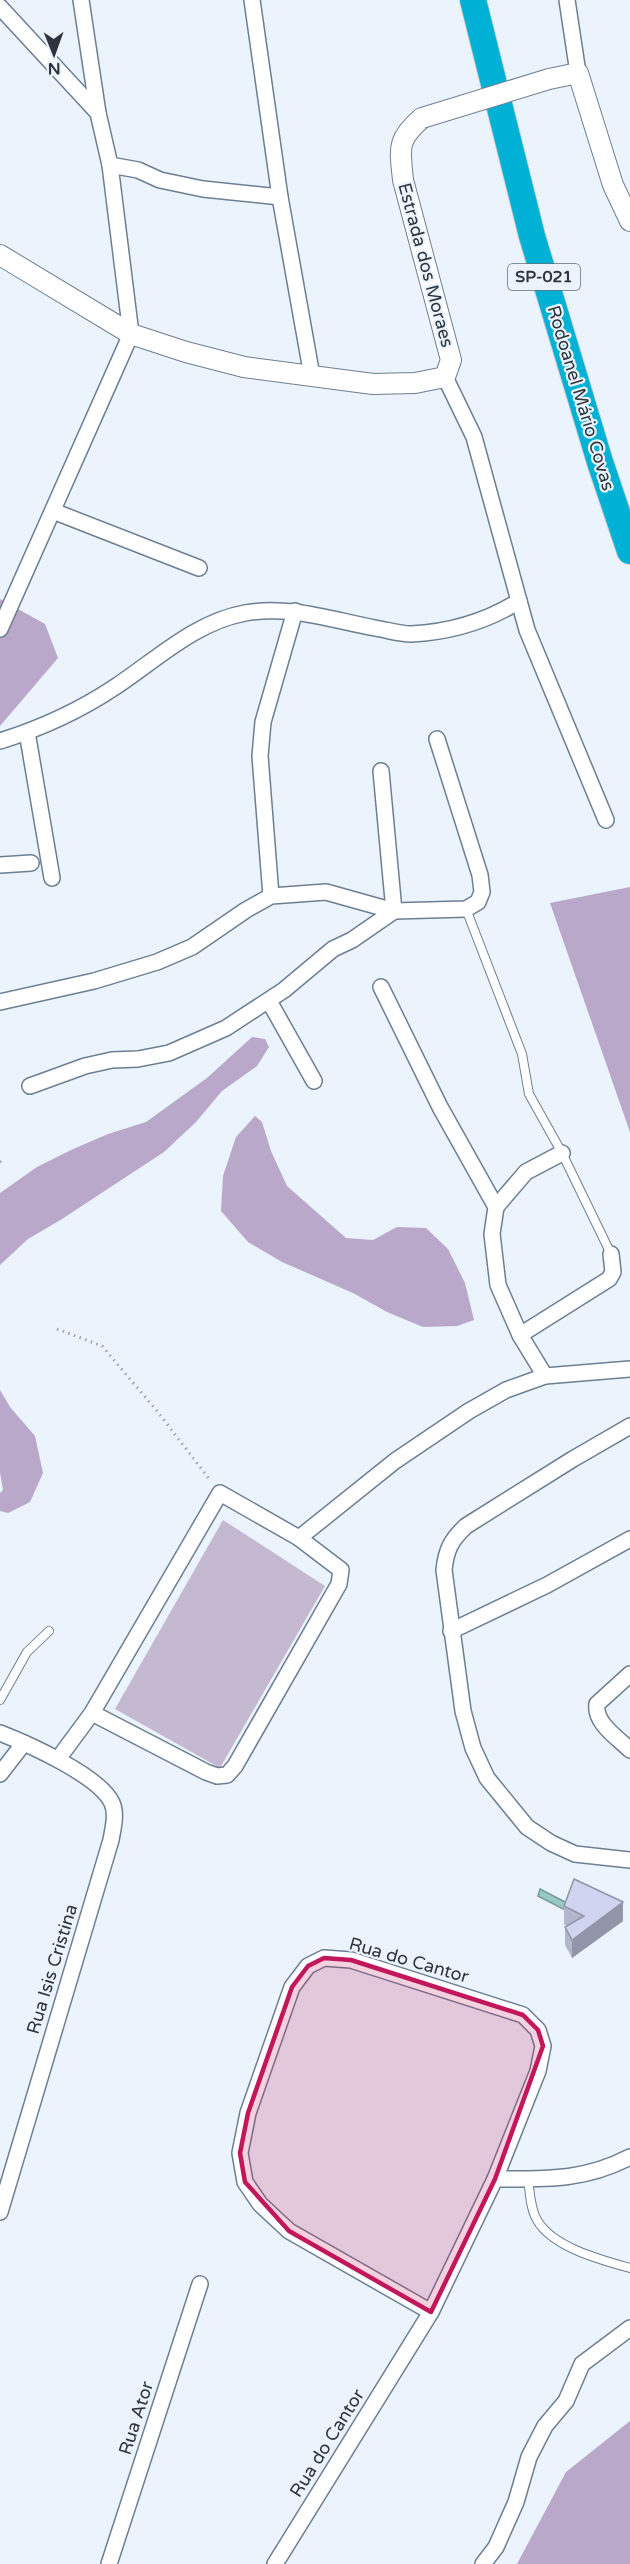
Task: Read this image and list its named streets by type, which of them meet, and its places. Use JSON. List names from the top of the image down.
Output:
{
  "streets": {
    "highway": ["SP-021", "Rodoanel Mário Covas"],
    "main road": ["Estrada dos Moraes"],
    "street": ["Rua do Cantor", "Rua Isis Cristina", "Rua Ator"]
  },
  "north": "bottom"
}
